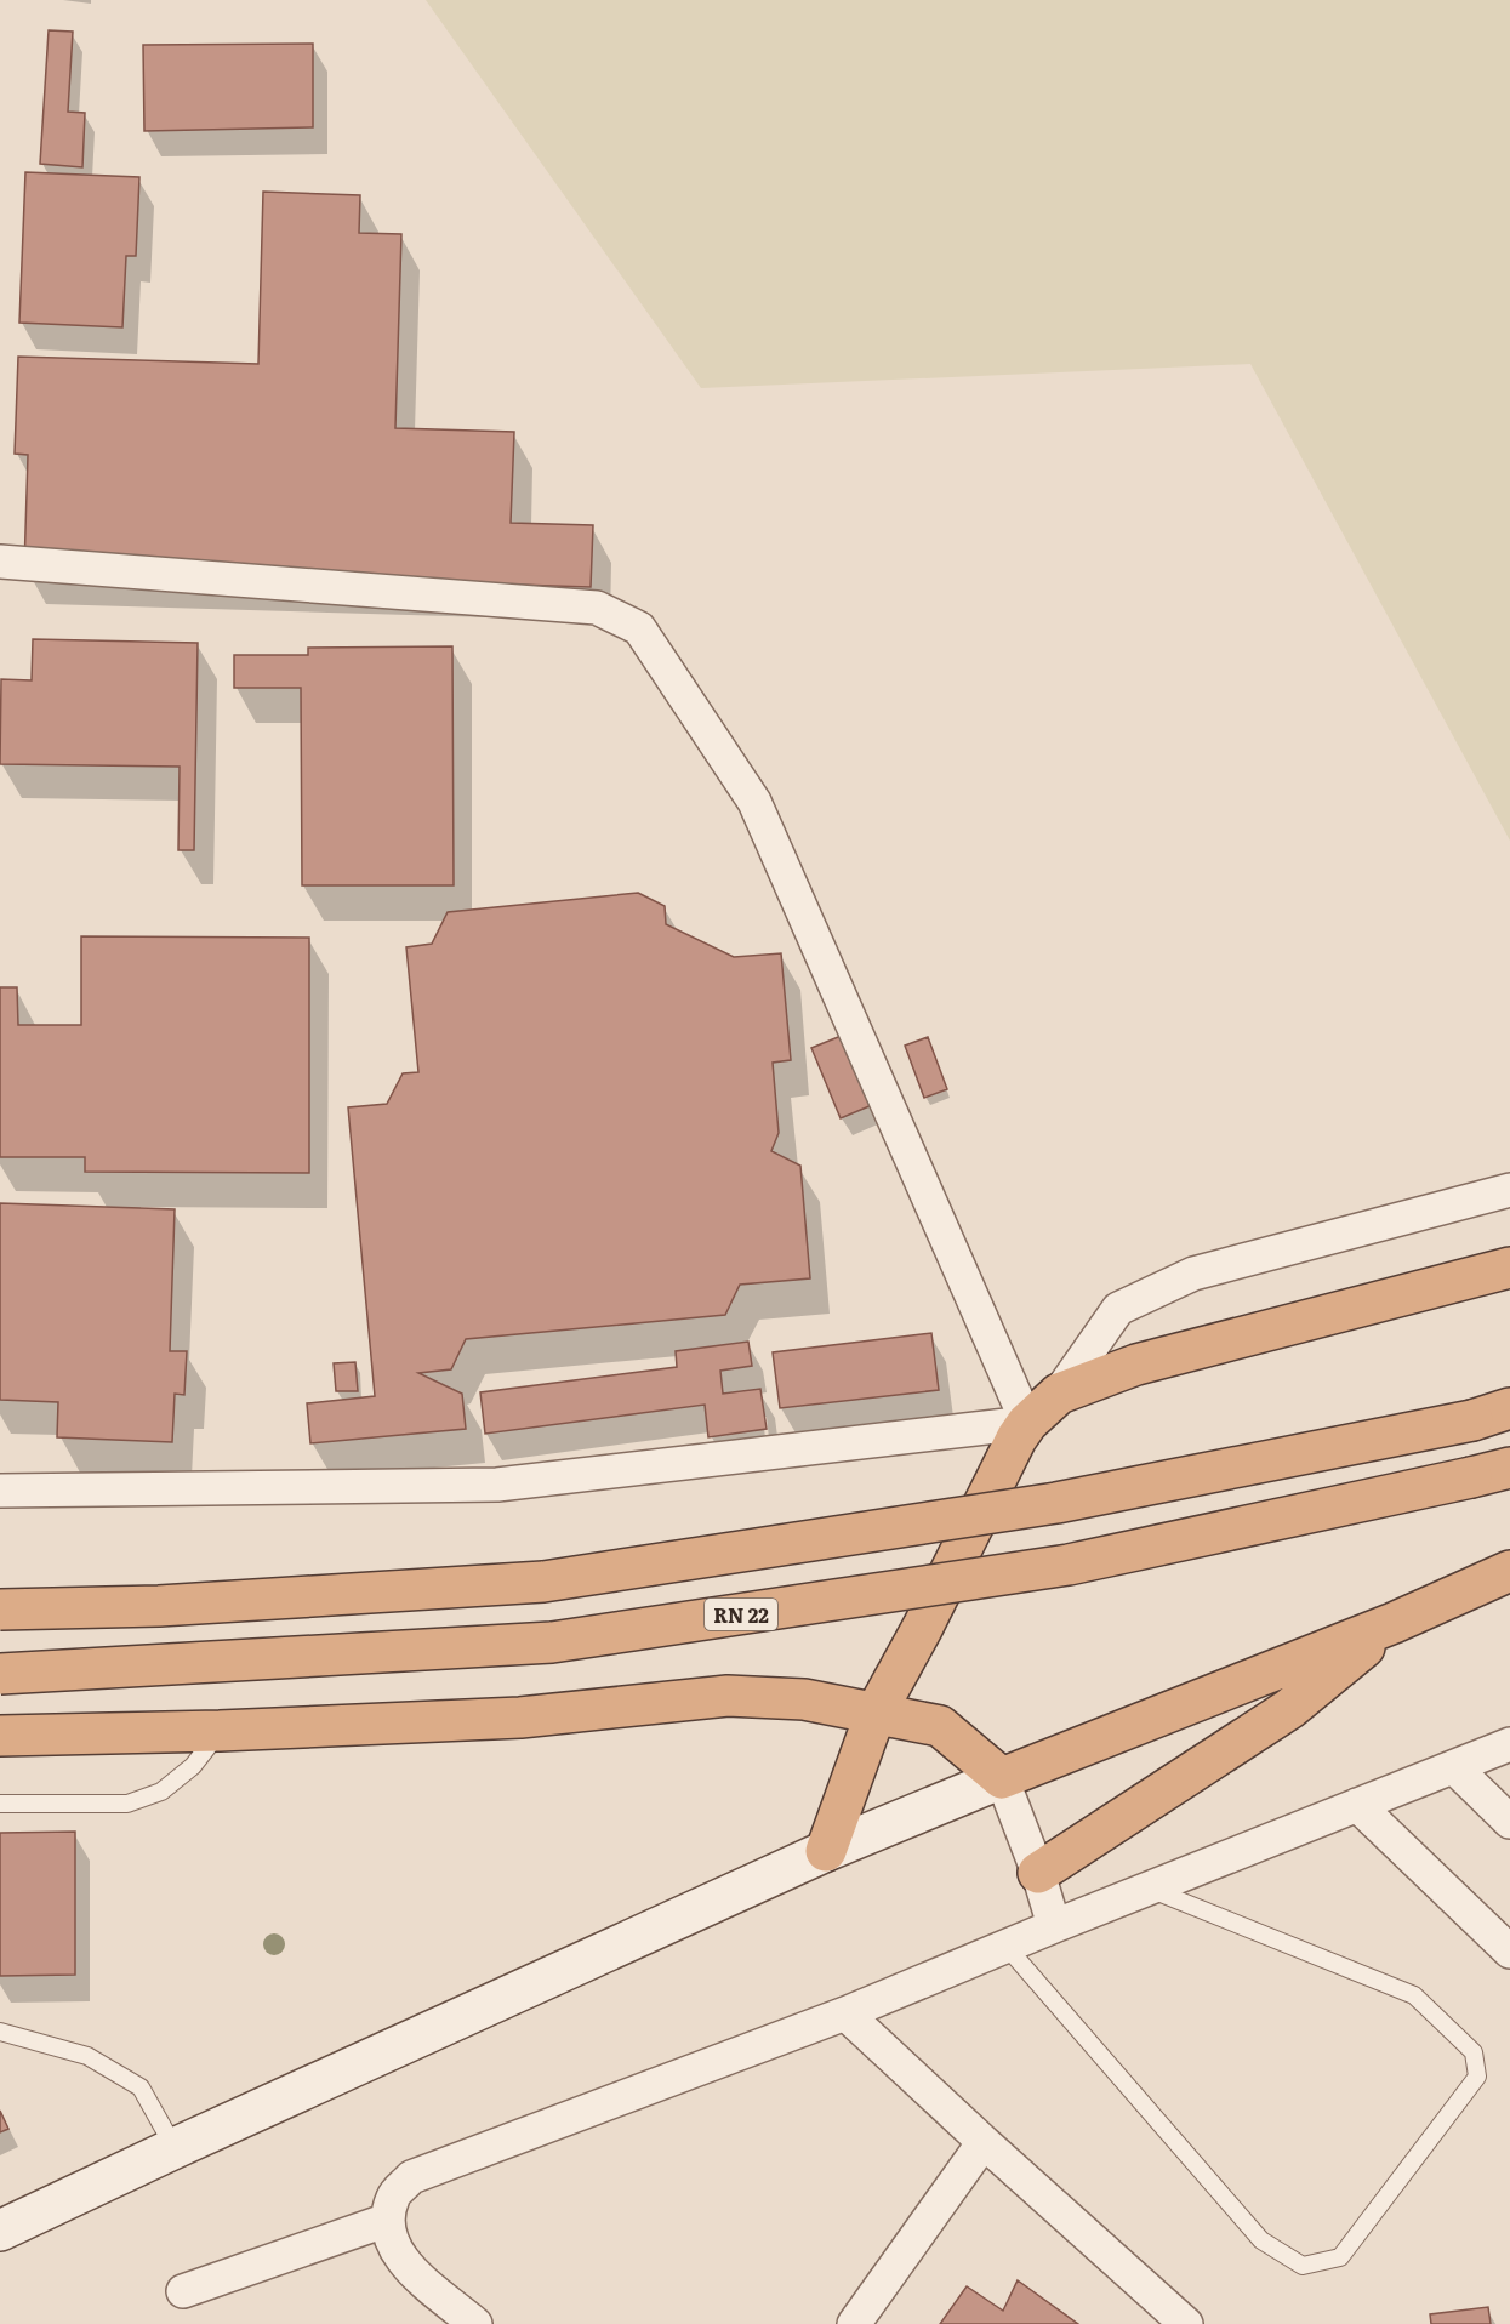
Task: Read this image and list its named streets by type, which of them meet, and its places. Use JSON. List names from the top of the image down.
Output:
{
  "streets": {
    "highway": ["RN 22"]
  }
}
